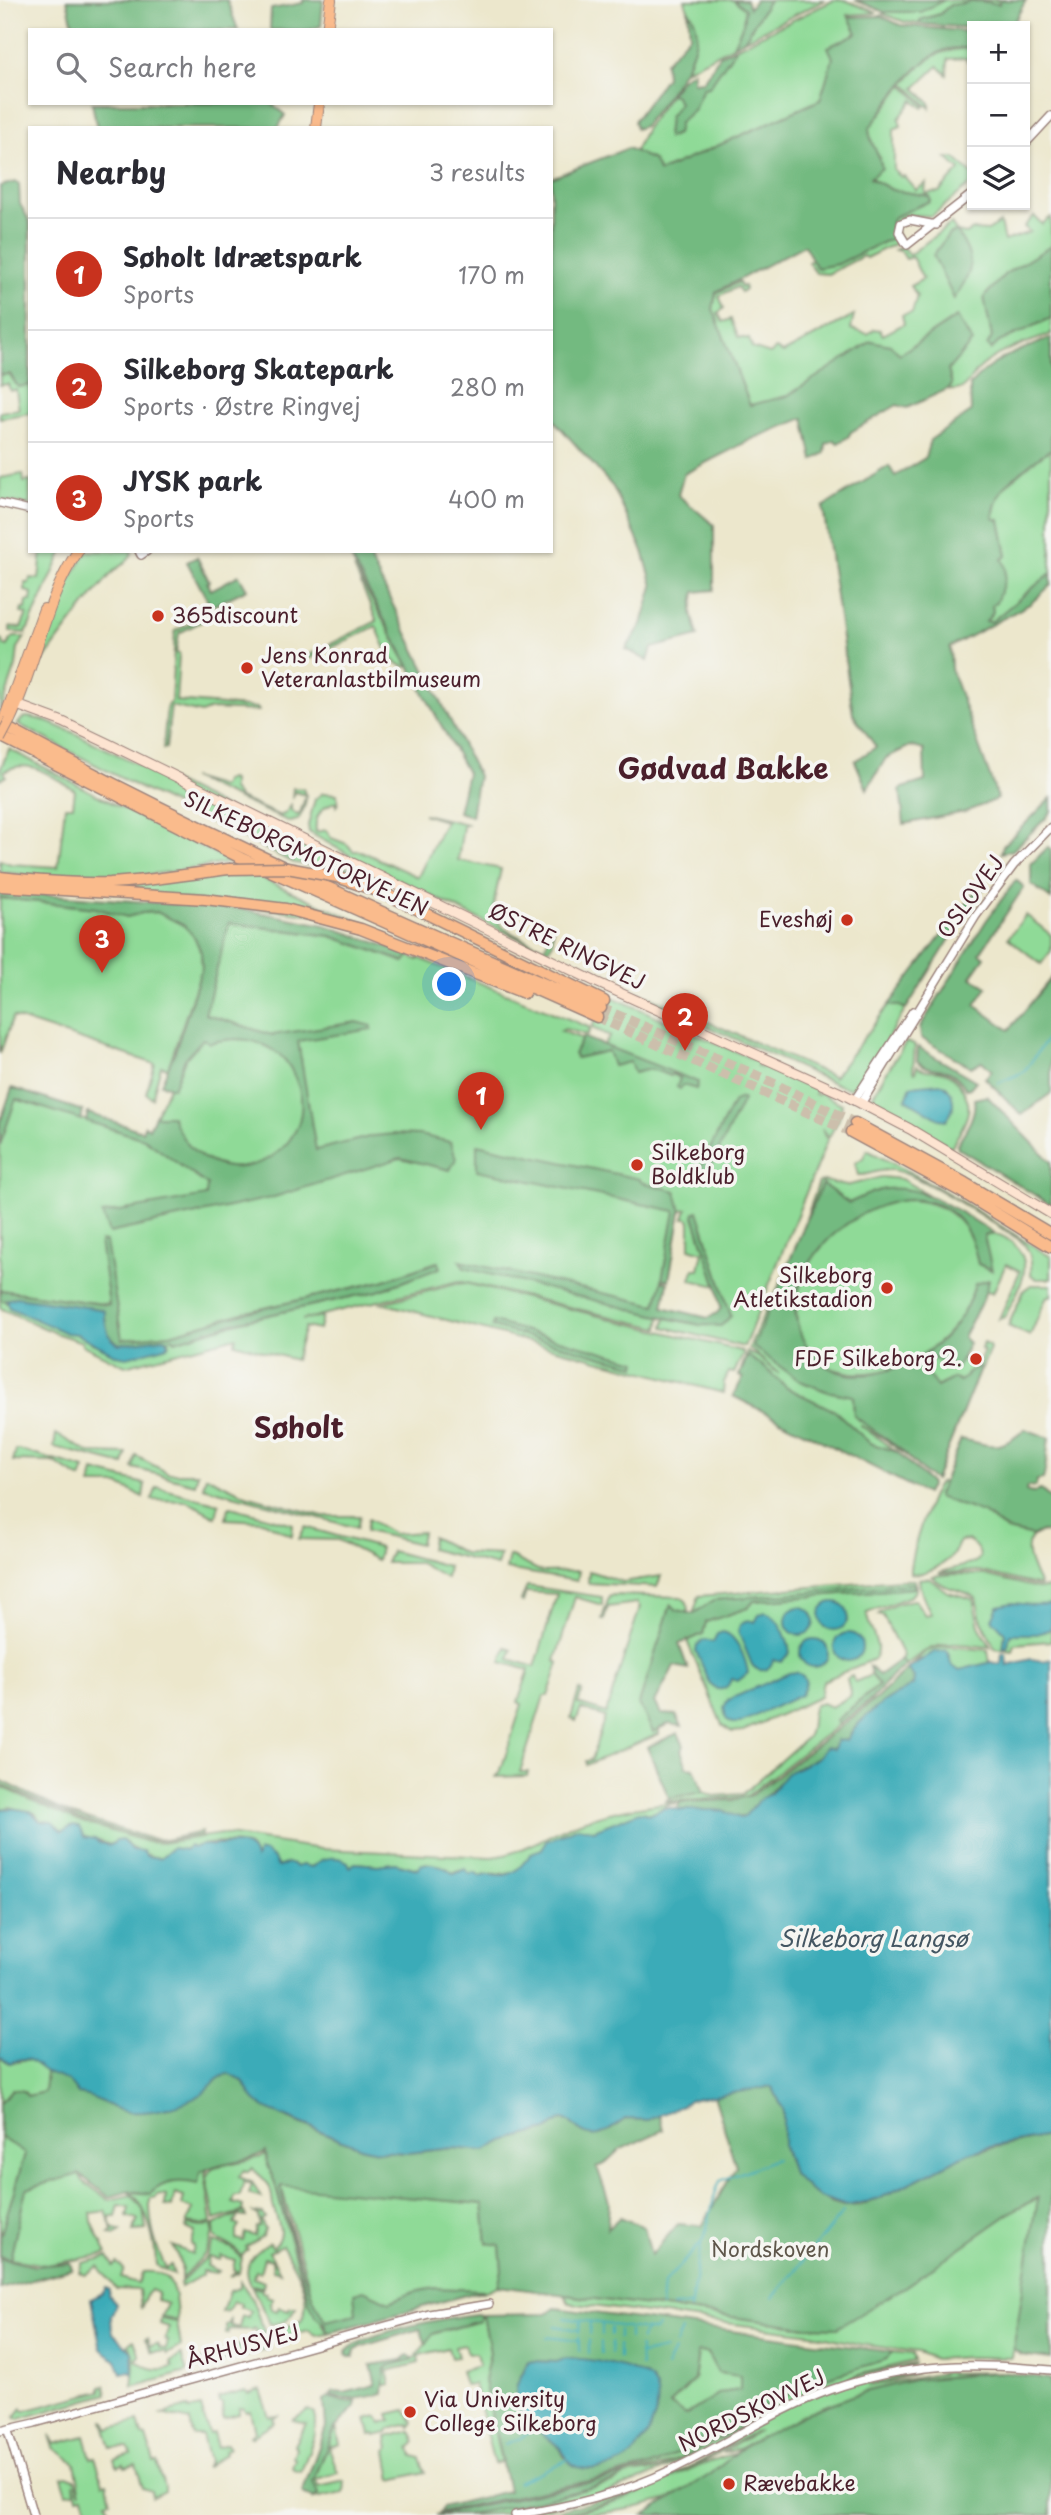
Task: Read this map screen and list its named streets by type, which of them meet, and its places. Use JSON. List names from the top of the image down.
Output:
{
  "streets": {
    "highway": ["SILKEBORGMOTORVEJEN"],
    "main road": ["ØSTRE RINGVEJ"],
    "street": ["OSLOVEJ", "ÅRHUSVEJ", "NORDSKOVVEJ"]
  },
  "crossings": [
    ["OSLOVEJ", "ØSTRE RINGVEJ"]
  ],
  "districts": ["Gødvad Bakke", "Søholt"],
  "water": ["Silkeborg Langsø"],
  "parks": ["Nordskoven"],
  "places": [
    "365discount",
    "Jens Konrad Veteranlastbilmuseum",
    "Eveshøj",
    "Silkeborg Boldklub",
    "Silkeborg Atletikstadion",
    "FDF Silkeborg 2.",
    "Via University College Silkeborg",
    "Rævebakke"
  ],
  "page": {
    "map_buttons": ["+", "−"],
    "search": "Search here",
    "heading": ["Nearby", "3 results"],
    "list": [
      {
        "mark": "1",
        "name": "Søholt Idrætspark",
        "note": "Sports",
        "value": "170 m"
      },
      {
        "mark": "2",
        "name": "Silkeborg Skatepark",
        "note": "Sports · Østre Ringvej",
        "value": "280 m"
      },
      {
        "mark": "3",
        "name": "JYSK park",
        "note": "Sports",
        "value": "400 m"
      }
    ],
    "pins": ["3", "2", "1"]
  }
}
